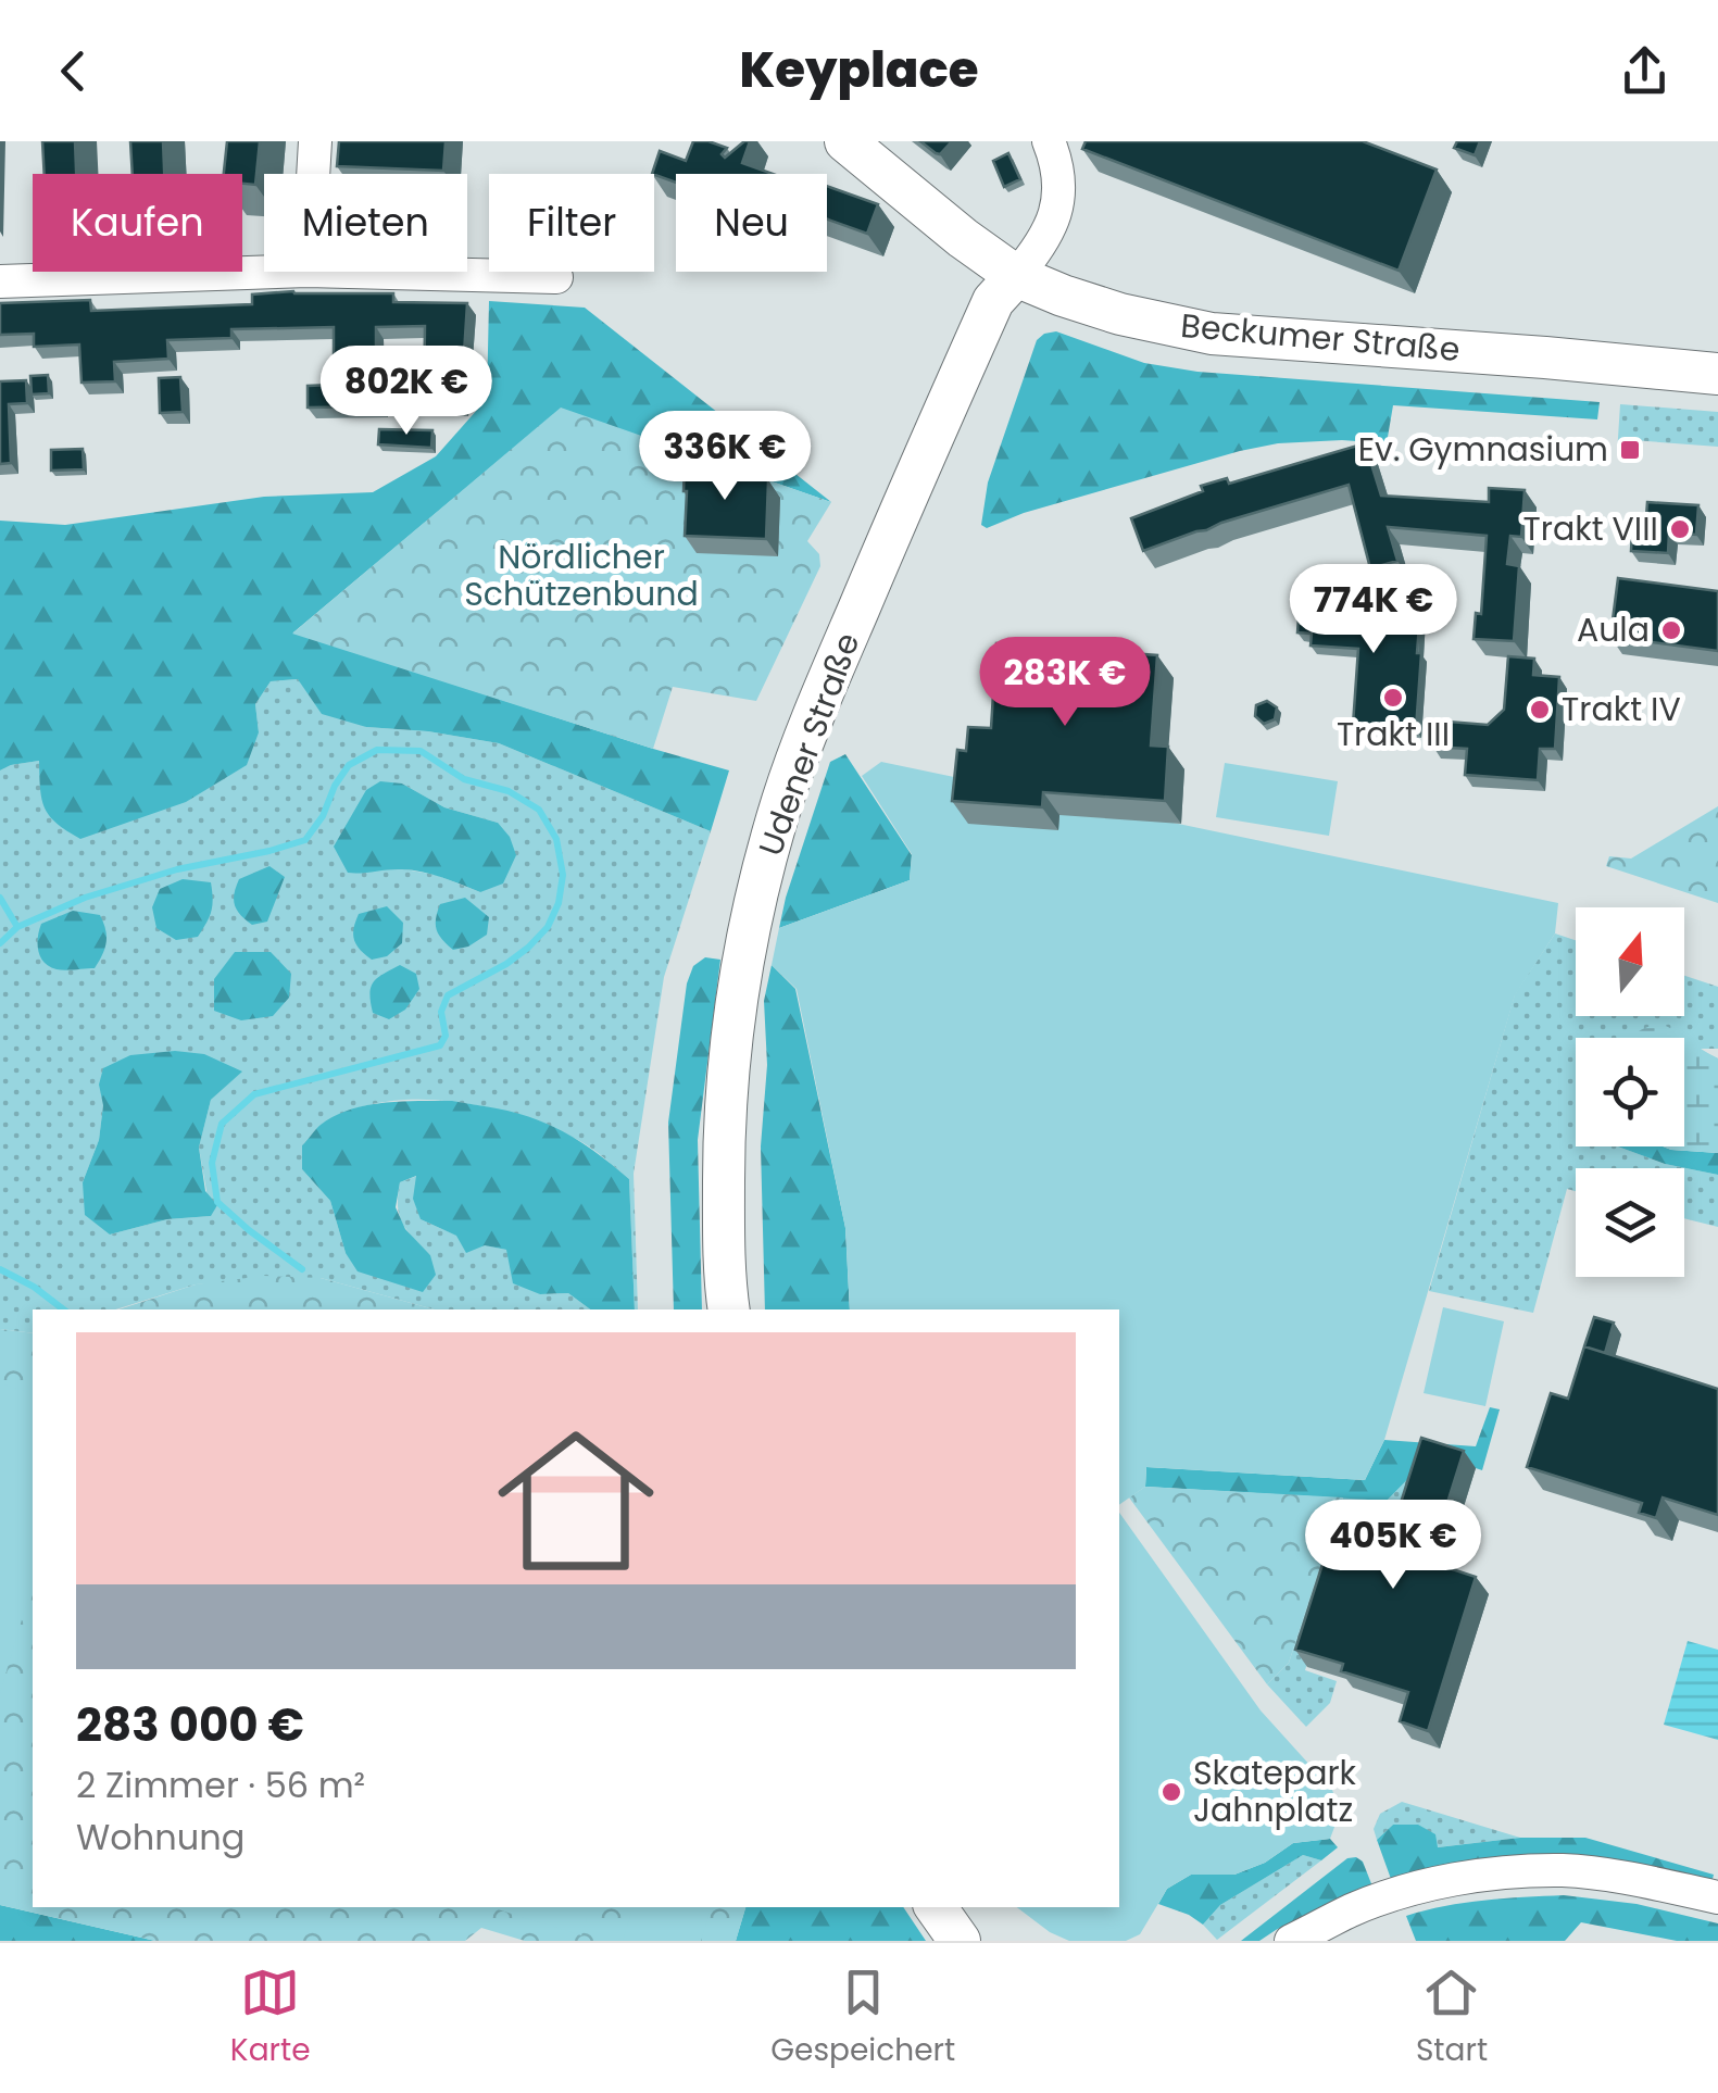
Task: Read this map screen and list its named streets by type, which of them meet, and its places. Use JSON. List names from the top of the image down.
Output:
{
  "streets": {
    "main road": ["Beckumer Straße", "Udener Straße"]
  },
  "crossings": [
    ["Beckumer Straße", "Udener Straße"]
  ],
  "parks": ["Nördlicher Schützenbund"],
  "places": {
    "transit": ["Ev. Gymnasium"],
    "other": [
      "Trakt VIII",
      "Aula",
      "Trakt III",
      "Trakt IV",
      "Skatepark Jahnplatz"
    ]
  },
  "north": "top",
  "page": {
    "header": "Keyplace",
    "chip": [
      "Kaufen",
      "Mieten",
      "Filter",
      "Neu"
    ],
    "price": [
      "802K €",
      "336K €",
      "774K €",
      "283K €",
      "405K €"
    ],
    "list": [
      {
        "name": "283 000 €",
        "note": "2 Zimmer · 56 m² · Wohnung"
      }
    ],
    "tabs": ["Karte", "Gespeichert", "Start"]
  }
}
